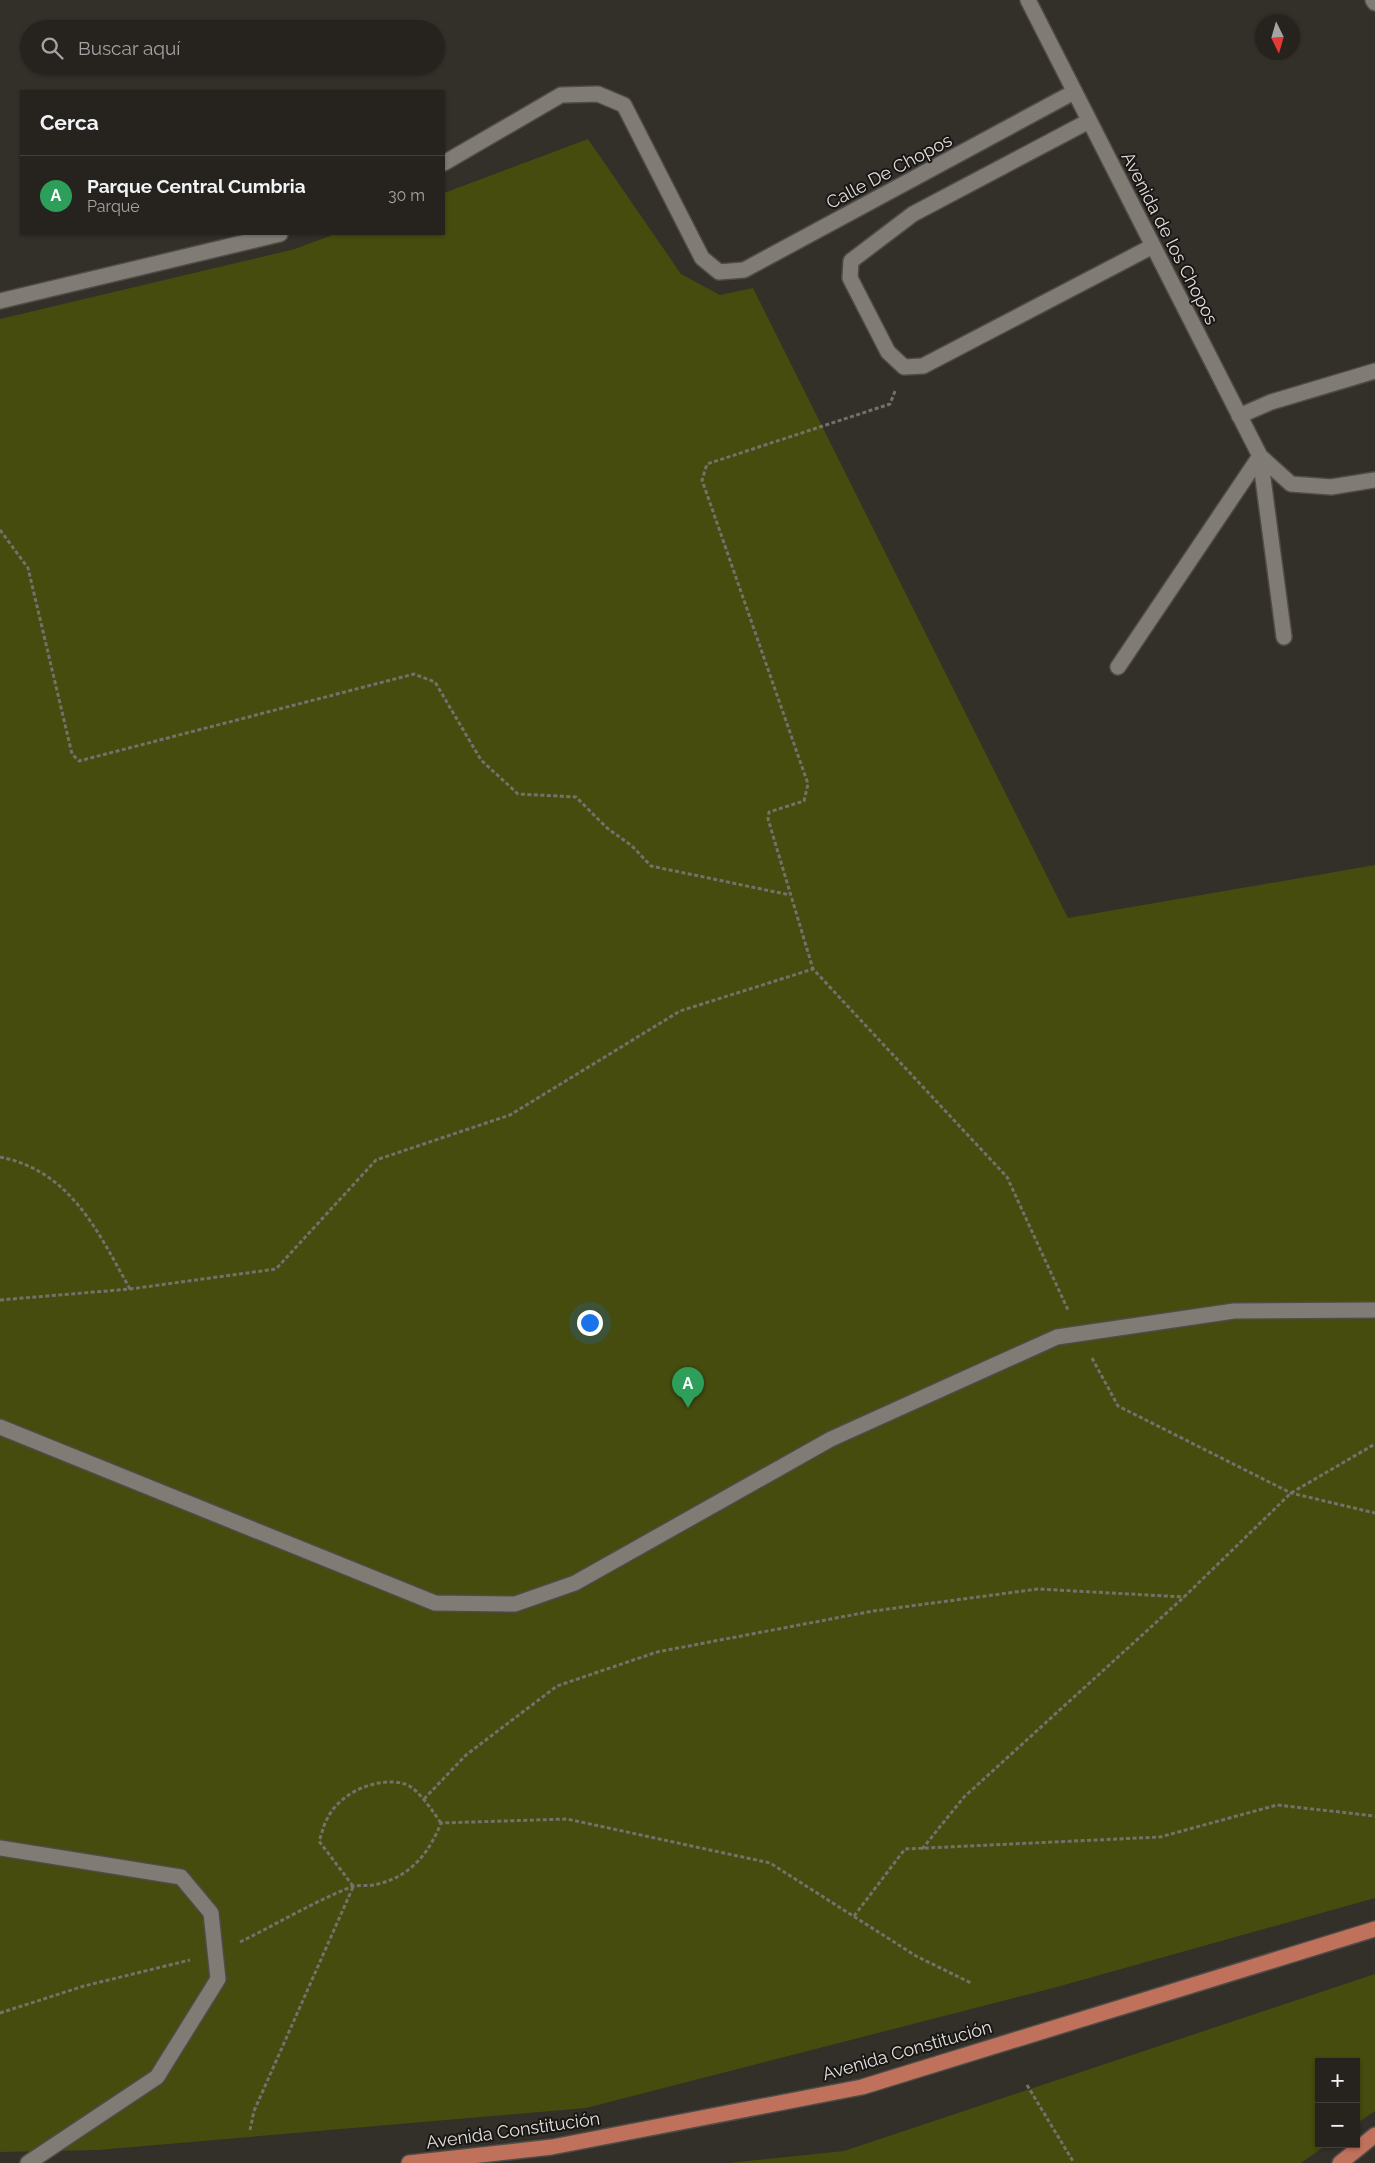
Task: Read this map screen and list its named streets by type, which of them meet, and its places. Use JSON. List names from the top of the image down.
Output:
{
  "streets": {
    "main road": ["Avenida Constitución"],
    "street": ["Calle De Chopos", "Avenida de los Chopos"]
  },
  "crossings": [
    ["Calle De Chopos", "Avenida de los Chopos"]
  ],
  "north": "bottom",
  "page": {
    "search": "Buscar aquí",
    "heading": "Cerca",
    "list": [
      {
        "mark": "A",
        "name": "Parque Central Cumbria",
        "note": "Parque",
        "value": "30 m"
      }
    ],
    "pins": "A",
    "map_buttons": ["+", "−"]
  }
}
